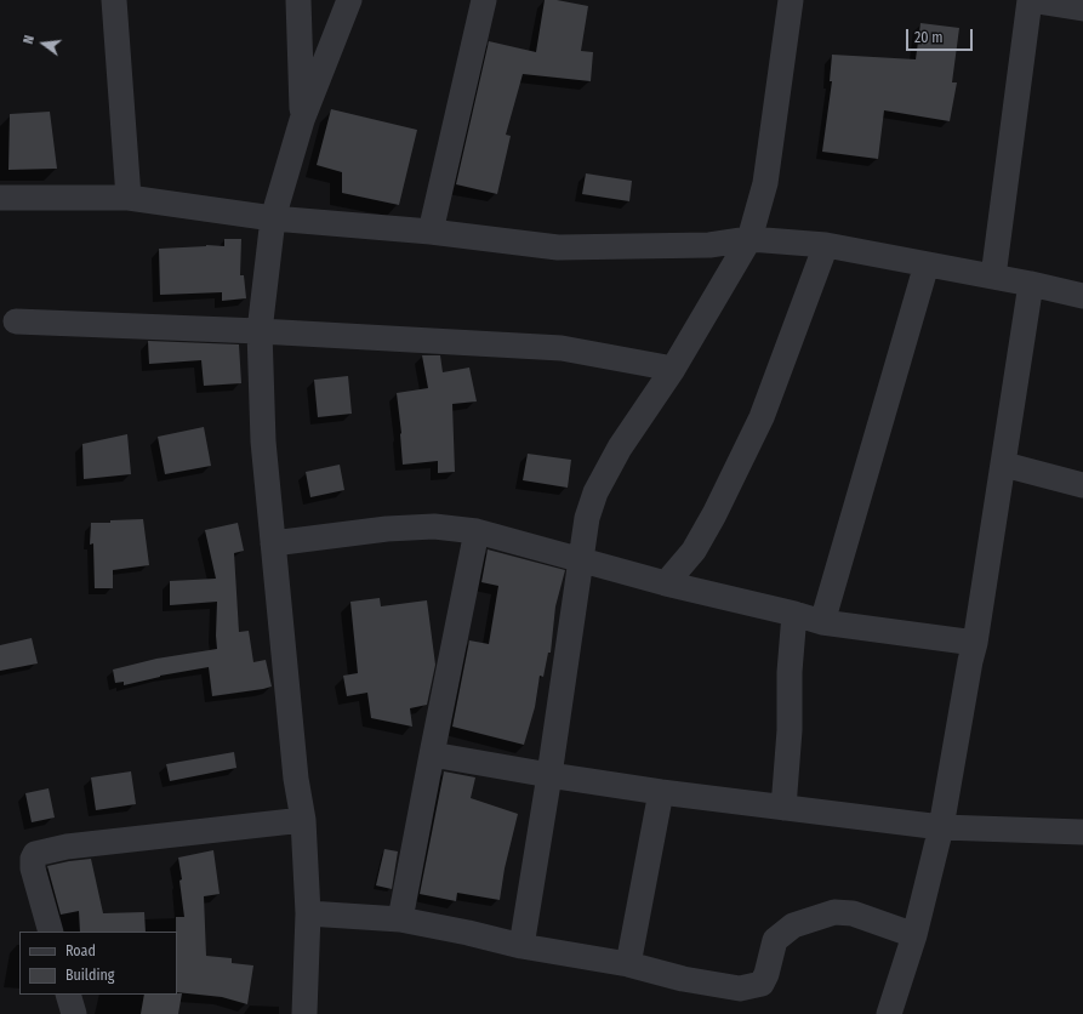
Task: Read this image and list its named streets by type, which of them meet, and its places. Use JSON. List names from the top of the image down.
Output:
{
  "legend": ["Road", "Building"],
  "scale_bar": "20 m",
  "north": "left"
}
